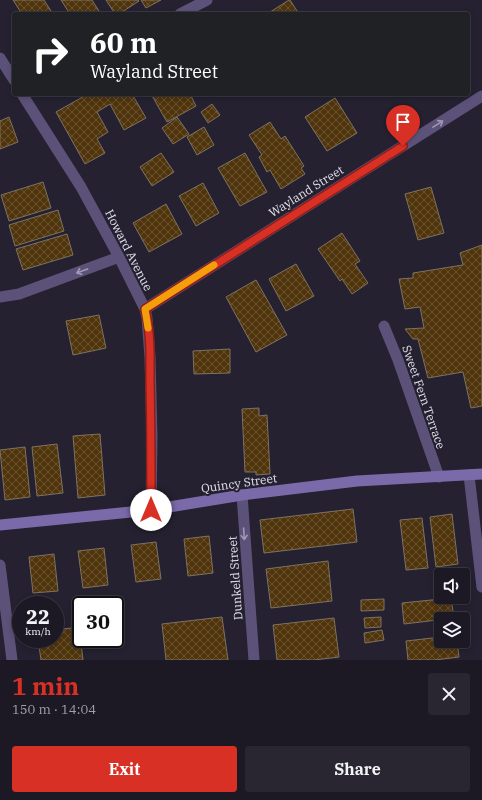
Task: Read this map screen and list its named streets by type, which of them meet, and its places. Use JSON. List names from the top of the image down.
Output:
{
  "streets": {
    "main road": ["Quincy Street"],
    "street": [
      "Wayland Street",
      "Howard Avenue",
      "Sweet Fern Terrace",
      "Dunkeld Street"
    ]
  },
  "crossings": [
    ["Wayland Street", "Howard Avenue"],
    ["Howard Avenue", "Quincy Street"],
    ["Sweet Fern Terrace", "Quincy Street"],
    ["Quincy Street", "Dunkeld Street"]
  ],
  "one_way": ["Wayland Street", "Dunkeld Street"],
  "page": {
    "turn": ["60 m", "Wayland Street"],
    "speed": "22 km/h",
    "limit": "30",
    "heading": ["1 min", "150 m · 14:04"],
    "buttons": ["Exit", "Share"]
  }
}
